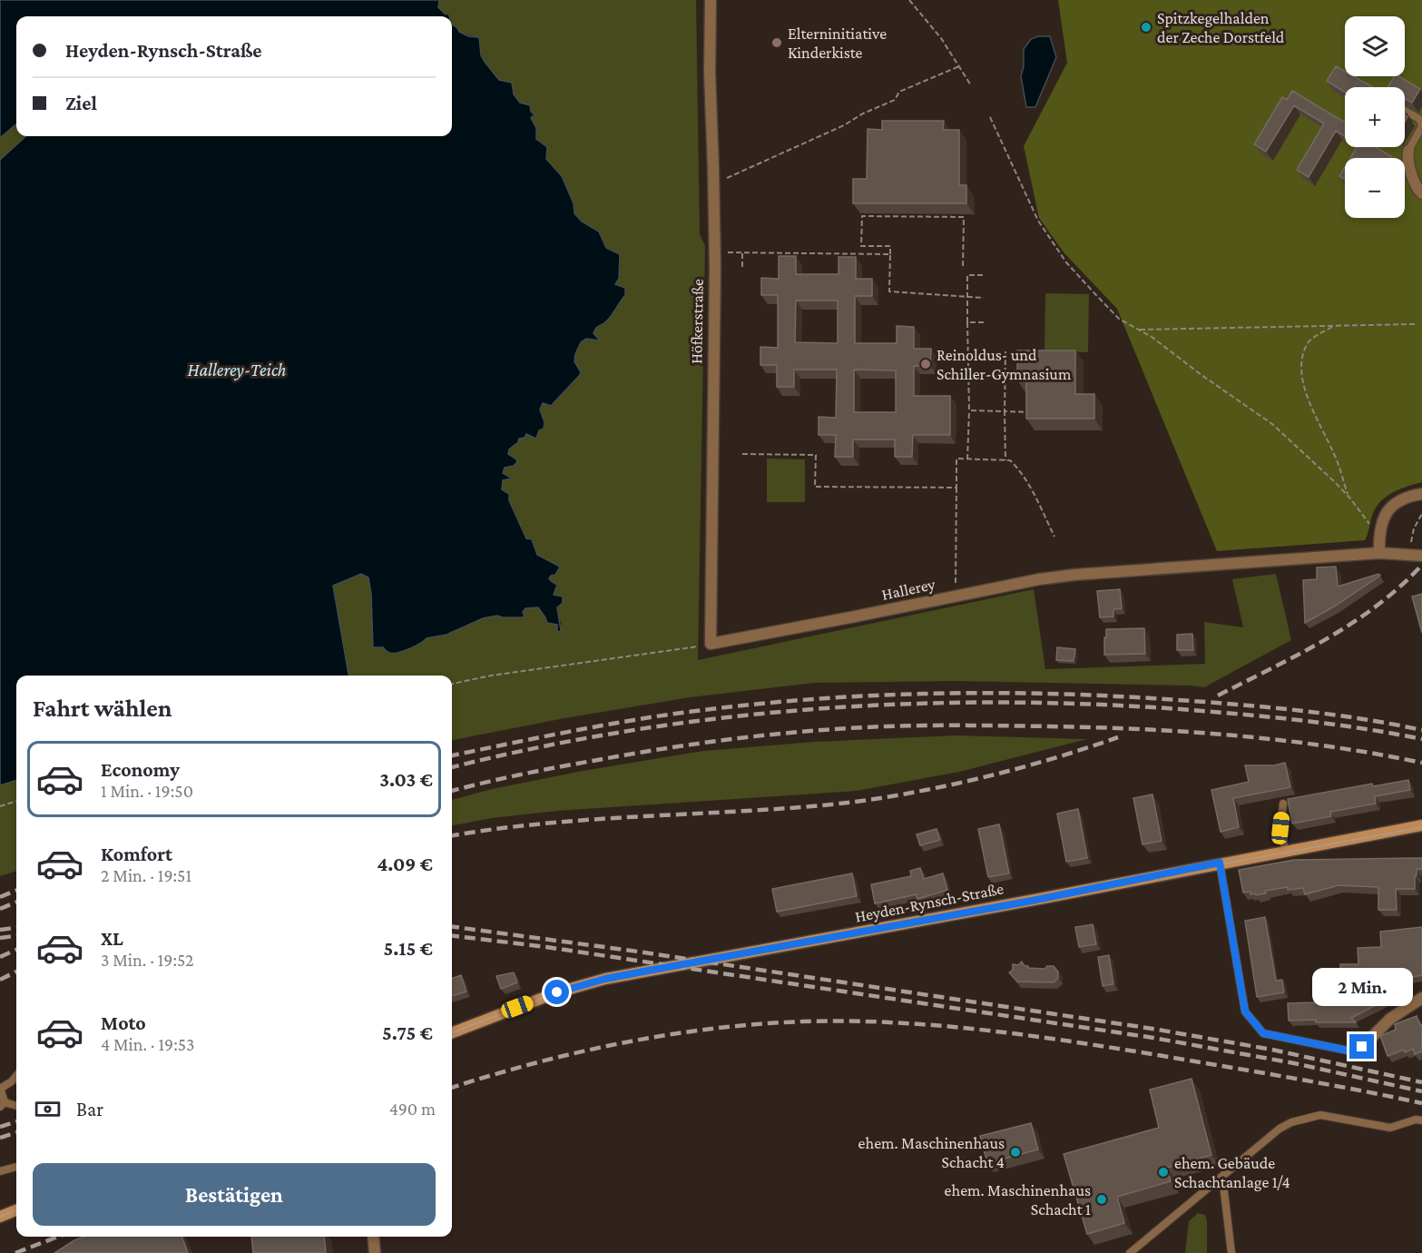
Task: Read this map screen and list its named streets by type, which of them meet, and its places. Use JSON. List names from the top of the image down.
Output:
{
  "streets": {
    "main road": ["Heyden-Rynsch-Straße"],
    "street": ["Höfkerstraße", "Hallerey"]
  },
  "crossings": [
    ["Höfkerstraße", "Hallerey"]
  ],
  "water": ["Hallerey-Teich"],
  "places": [
    "Spitzkegelhalden der Zeche Dorstfeld",
    "Elterninitiative Kinderkiste",
    "Reinoldus- und Schiller-Gymnasium",
    "ehem. Maschinenhaus Schacht 4",
    "ehem. Gebäude Schachtanlage 1/4",
    "ehem. Maschinenhaus Schacht 1"
  ],
  "page": {
    "map_buttons": ["+", "−"],
    "banner": ["Heyden-Rynsch-Straße", "Ziel"],
    "heading": "Fahrt wählen",
    "list": [
      {
        "name": "Economy",
        "note": "1 Min. · 19:50",
        "value": "3.03 €"
      },
      {
        "name": "Komfort",
        "note": "2 Min. · 19:51",
        "value": "4.09 €"
      },
      {
        "name": "XL",
        "note": "3 Min. · 19:52",
        "value": "5.15 €"
      },
      {
        "name": "Moto",
        "note": "4 Min. · 19:53",
        "value": "5.75 €"
      }
    ],
    "bubble": "2 Min.",
    "pay": ["Bar", "490 m"],
    "buttons": "Bestätigen"
  }
}
